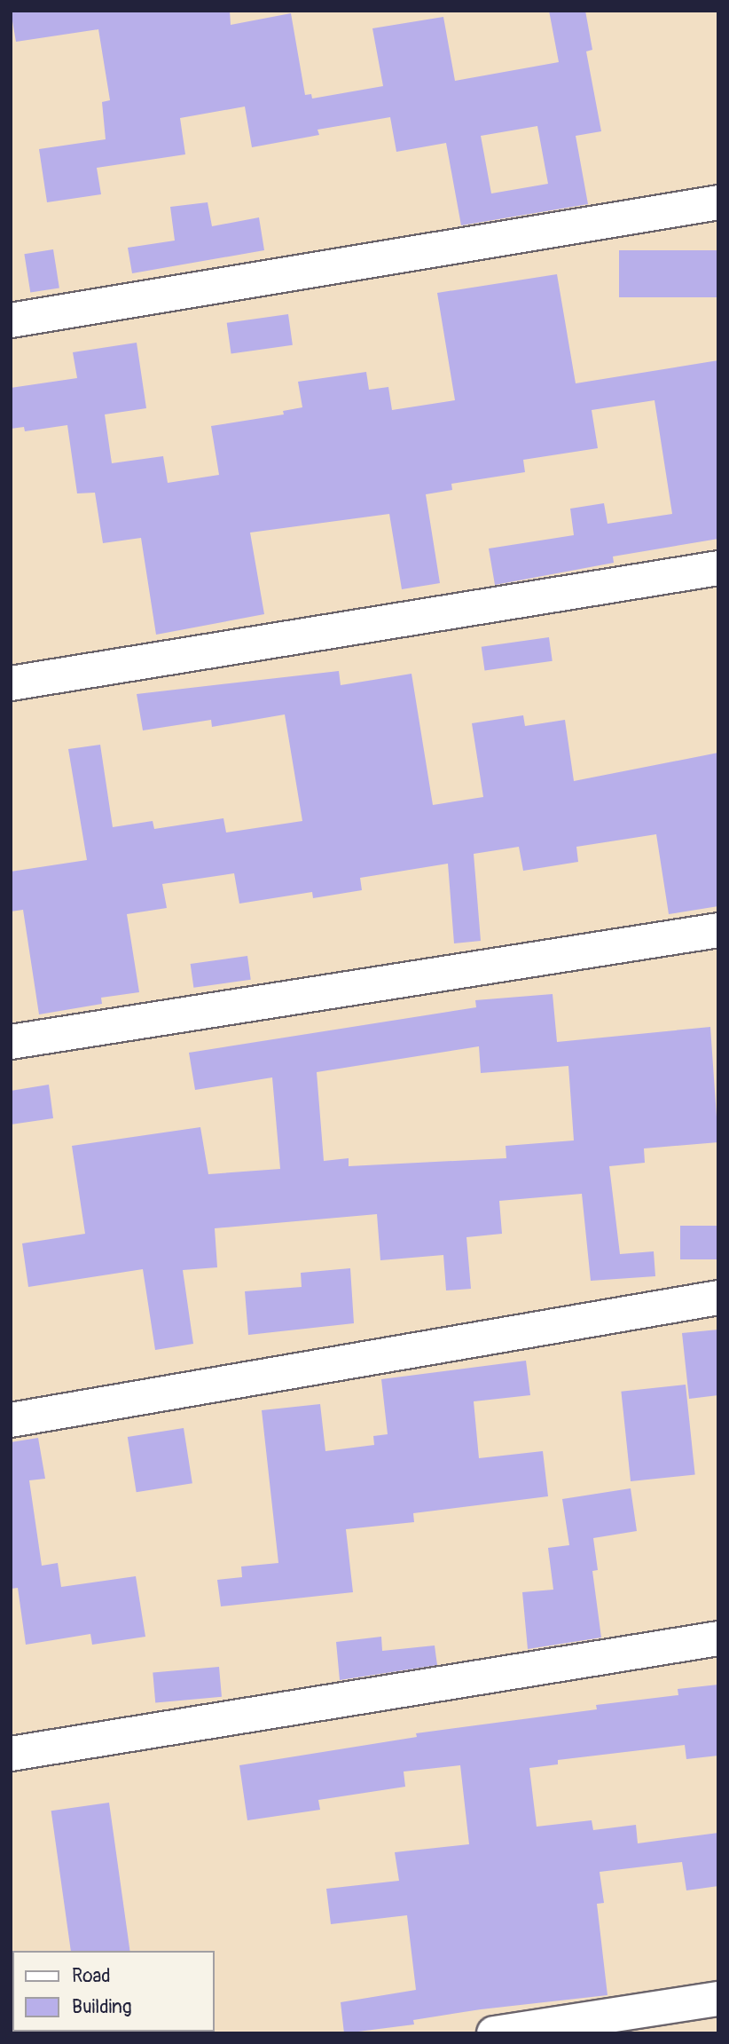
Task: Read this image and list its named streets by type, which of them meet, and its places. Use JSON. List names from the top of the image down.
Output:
{
  "legend": ["Road", "Building"]
}
